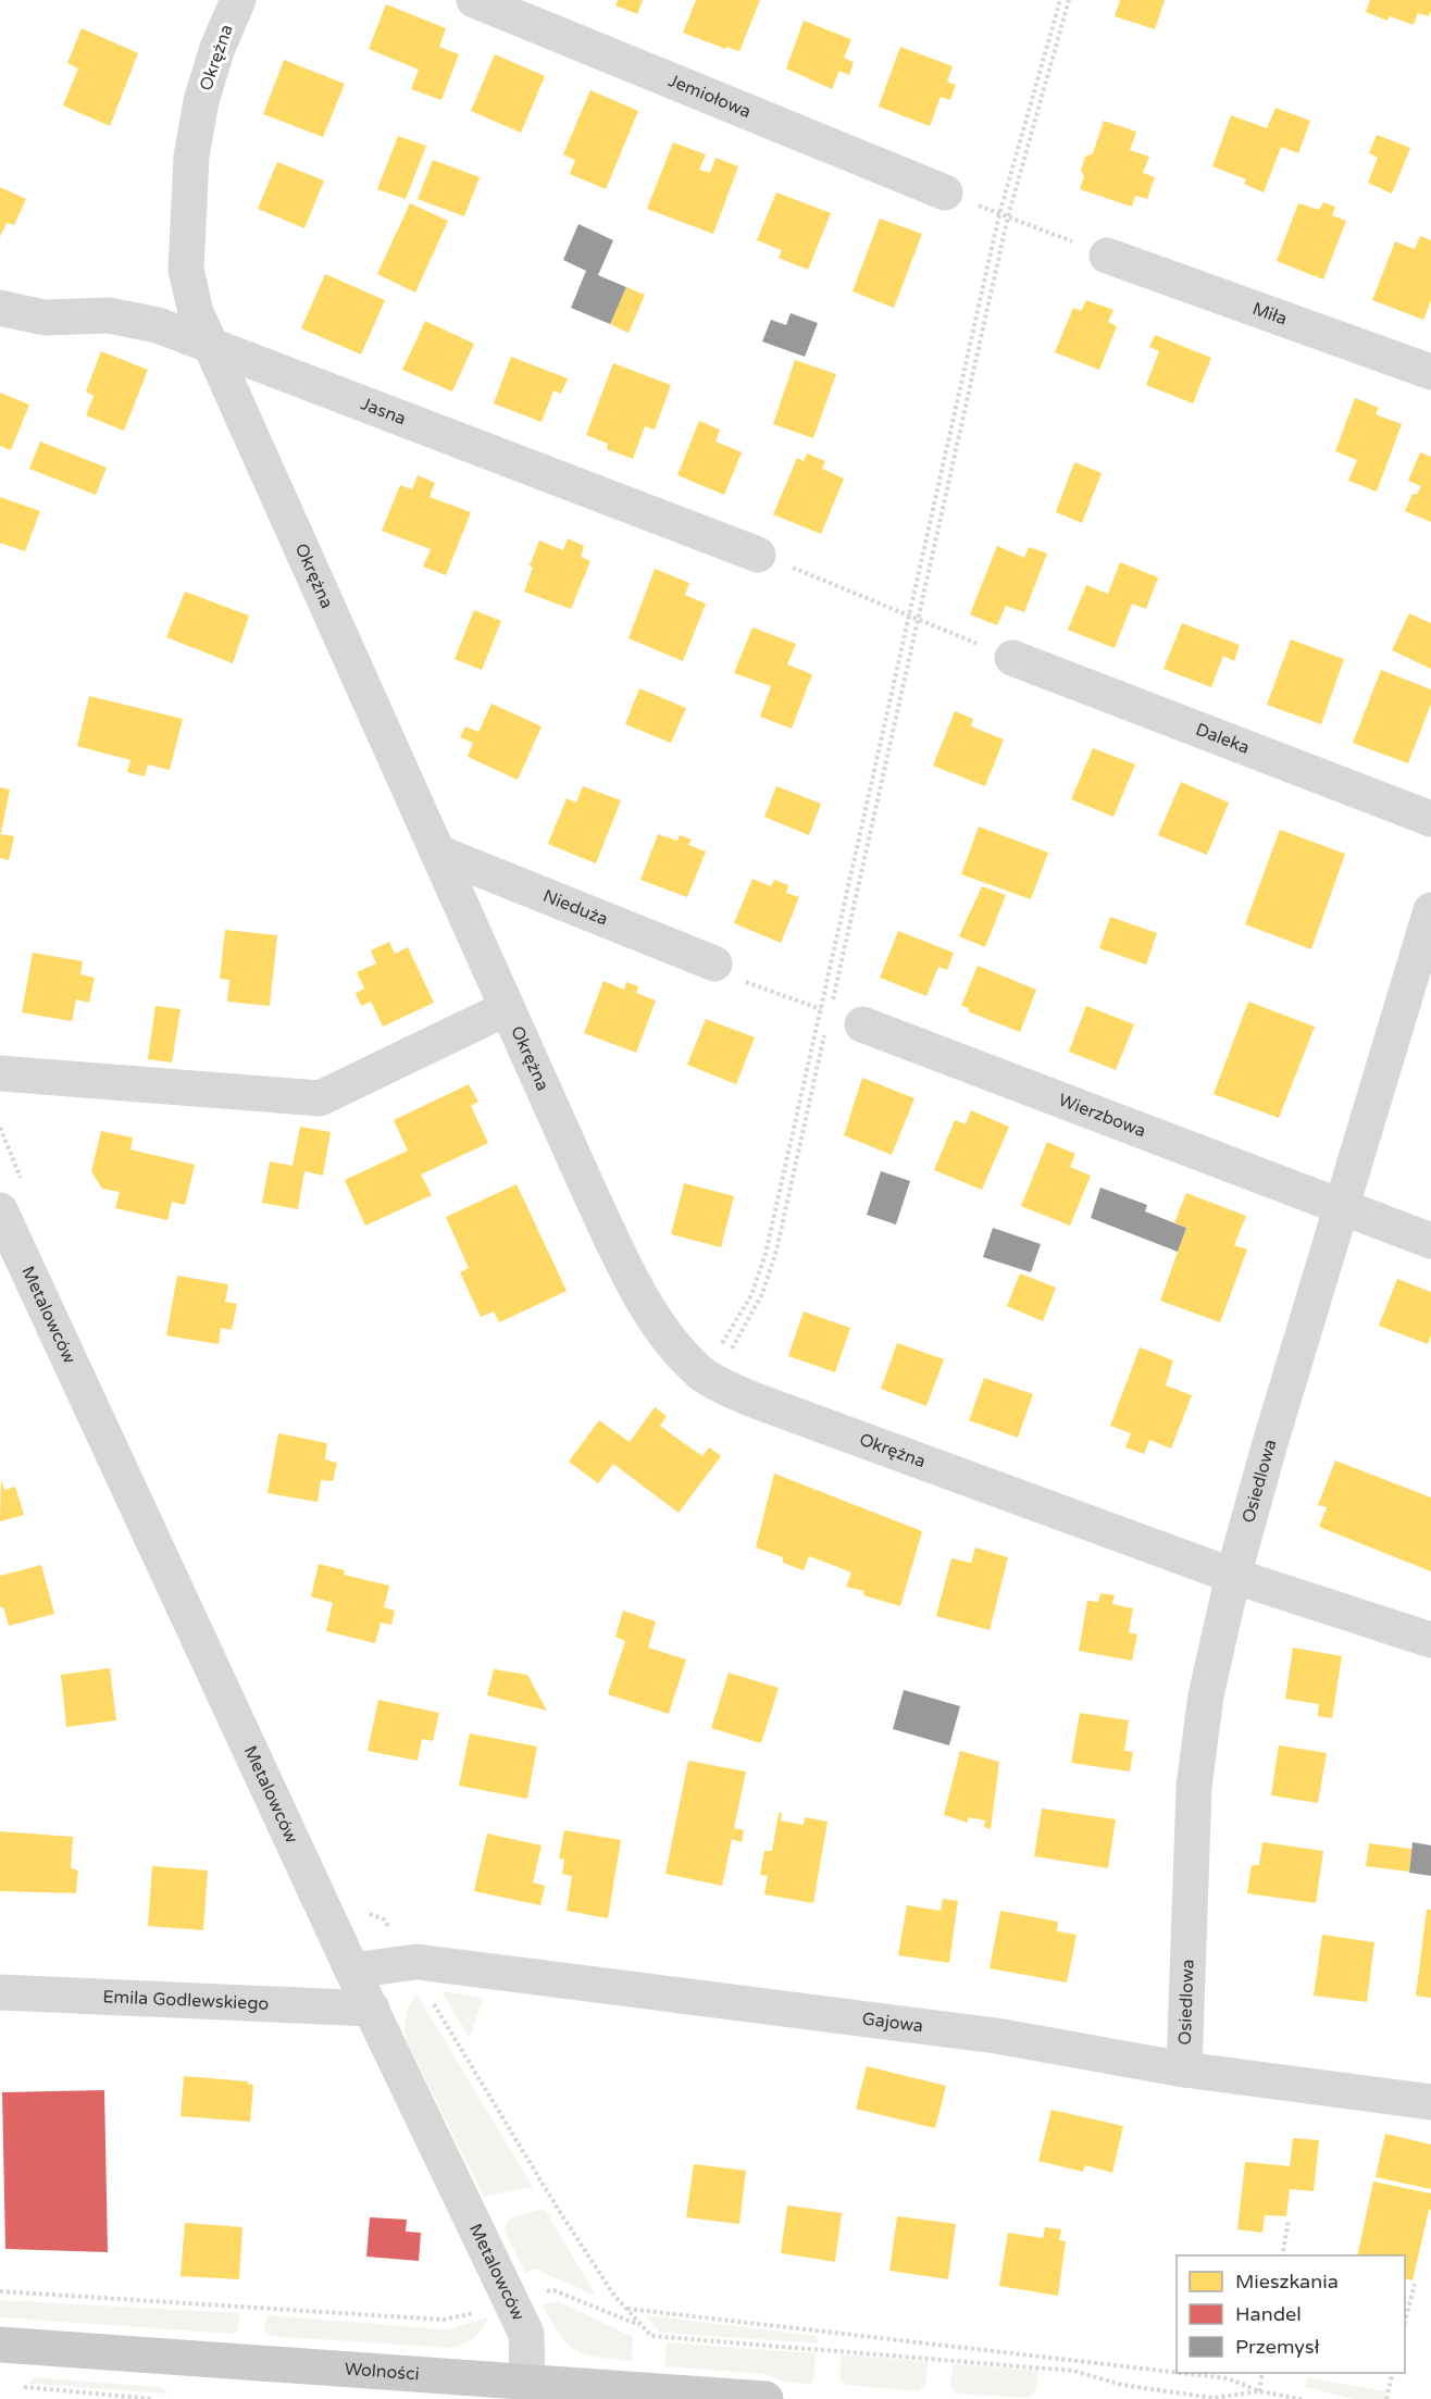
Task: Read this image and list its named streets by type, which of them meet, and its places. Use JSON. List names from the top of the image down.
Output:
{
  "streets": {
    "main road": ["Wolności"],
    "street": [
      "Okrężna",
      "Jemiołowa",
      "Miła",
      "Jasna",
      "Daleka",
      "Nieduża",
      "Wierzbowa",
      "Metalowców",
      "Osiedlowa",
      "Emila Godlewskiego",
      "Gajowa"
    ]
  },
  "crossings": [
    ["Okrężna", "Jasna"],
    ["Okrężna", "Nieduża"],
    ["Okrężna", "Osiedlowa"],
    ["Wierzbowa", "Osiedlowa"],
    ["Metalowców", "Emila Godlewskiego"],
    ["Metalowców", "Gajowa"],
    ["Metalowców", "Wolności"],
    ["Osiedlowa", "Gajowa"]
  ],
  "legend": ["Mieszkania", "Handel", "Przemysł"]
}
